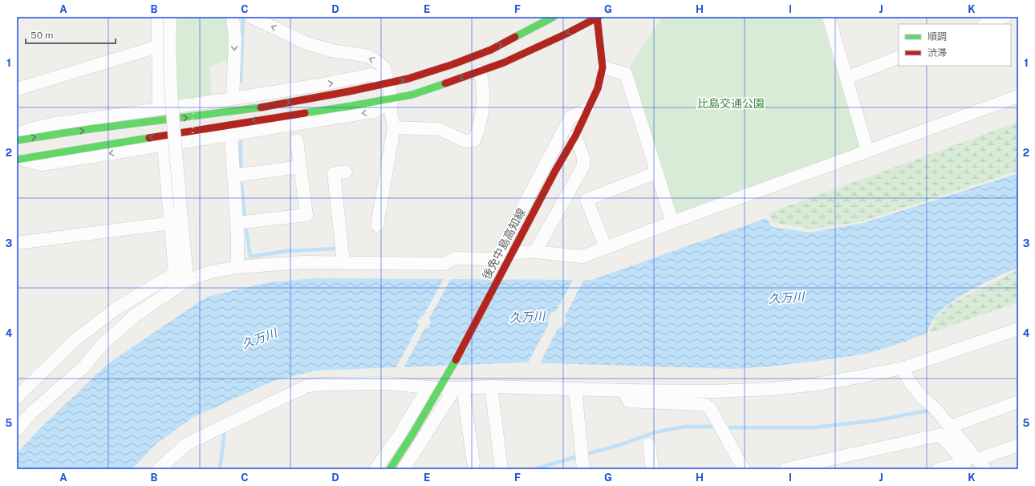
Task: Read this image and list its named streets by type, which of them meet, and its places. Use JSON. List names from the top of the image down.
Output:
{
  "streets": {
    "street": ["後免中島高知線"]
  },
  "water": ["久万川"],
  "parks": ["比島交通公園"],
  "legend": ["順調", "渋滞"],
  "scale_bar": "50 m",
  "grid": {
    "columns": [
      "A",
      "B",
      "C",
      "D",
      "E",
      "F",
      "G",
      "H",
      "I",
      "J",
      "K"
    ],
    "rows": [
      "1",
      "2",
      "3",
      "4",
      "5"
    ]
  }
}
